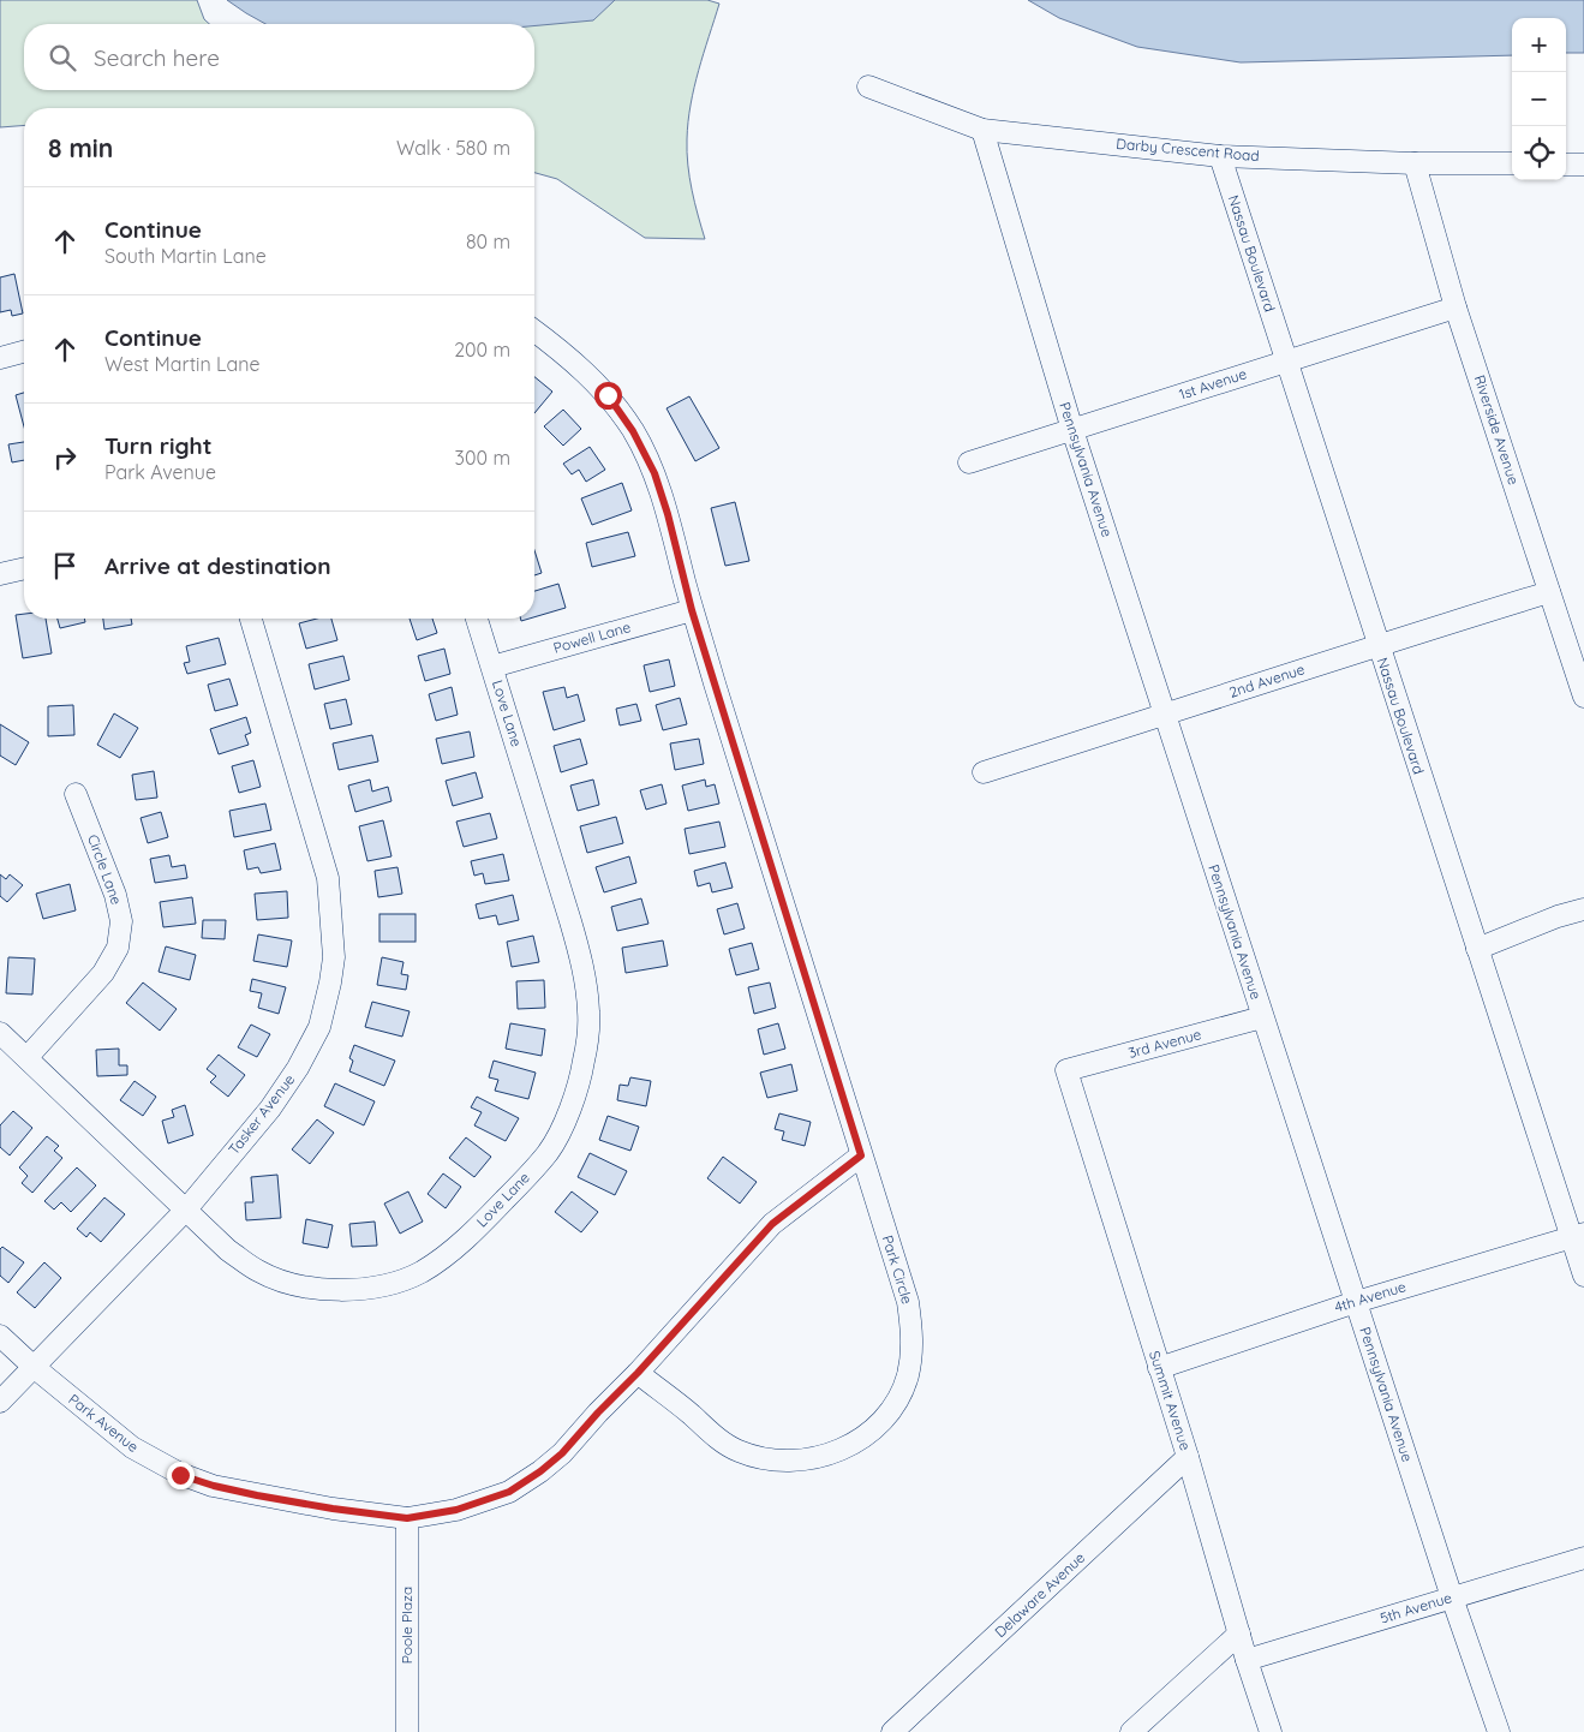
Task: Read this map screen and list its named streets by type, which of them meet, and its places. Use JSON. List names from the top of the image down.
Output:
{
  "streets": {
    "street": [
      "Darby Crescent Road",
      "Nassau Boulevard",
      "1st Avenue",
      "Riverside Avenue",
      "Pennsylvania Avenue",
      "Powell Lane",
      "2nd Avenue",
      "Love Lane",
      "Circle Lane",
      "3rd Avenue",
      "Tasker Avenue",
      "Park Circle",
      "4th Avenue",
      "Summit Avenue",
      "Park Avenue",
      "Delaware Avenue",
      "5th Avenue",
      "Poole Plaza"
    ]
  },
  "crossings": [
    ["Darby Crescent Road", "Nassau Boulevard"],
    ["Darby Crescent Road", "Riverside Avenue"],
    ["Darby Crescent Road", "Pennsylvania Avenue"],
    ["Nassau Boulevard", "1st Avenue"],
    ["Nassau Boulevard", "2nd Avenue"],
    ["Nassau Boulevard", "4th Avenue"],
    ["1st Avenue", "Riverside Avenue"],
    ["1st Avenue", "Pennsylvania Avenue"],
    ["Riverside Avenue", "2nd Avenue"],
    ["Pennsylvania Avenue", "2nd Avenue"],
    ["Pennsylvania Avenue", "3rd Avenue"],
    ["Pennsylvania Avenue", "4th Avenue"],
    ["Pennsylvania Avenue", "5th Avenue"],
    ["Powell Lane", "Love Lane"],
    ["Powell Lane", "Park Circle"],
    ["Love Lane", "Circle Lane"],
    ["Love Lane", "Tasker Avenue"],
    ["3rd Avenue", "Summit Avenue"],
    ["Tasker Avenue", "Park Avenue"],
    ["Park Circle", "Park Avenue"],
    ["4th Avenue", "Summit Avenue"],
    ["Summit Avenue", "Delaware Avenue"],
    ["Summit Avenue", "5th Avenue"],
    ["Park Avenue", "Poole Plaza"]
  ],
  "page": {
    "map_buttons": ["+", "−"],
    "search": "Search here",
    "heading": ["8 min", "Walk · 580 m"],
    "list": [
      ["Continue", "South Martin Lane", "80 m"],
      ["Continue", "West Martin Lane", "200 m"],
      ["Turn right", "Park Avenue", "300 m"],
      "Arrive at destination"
    ]
  }
}
